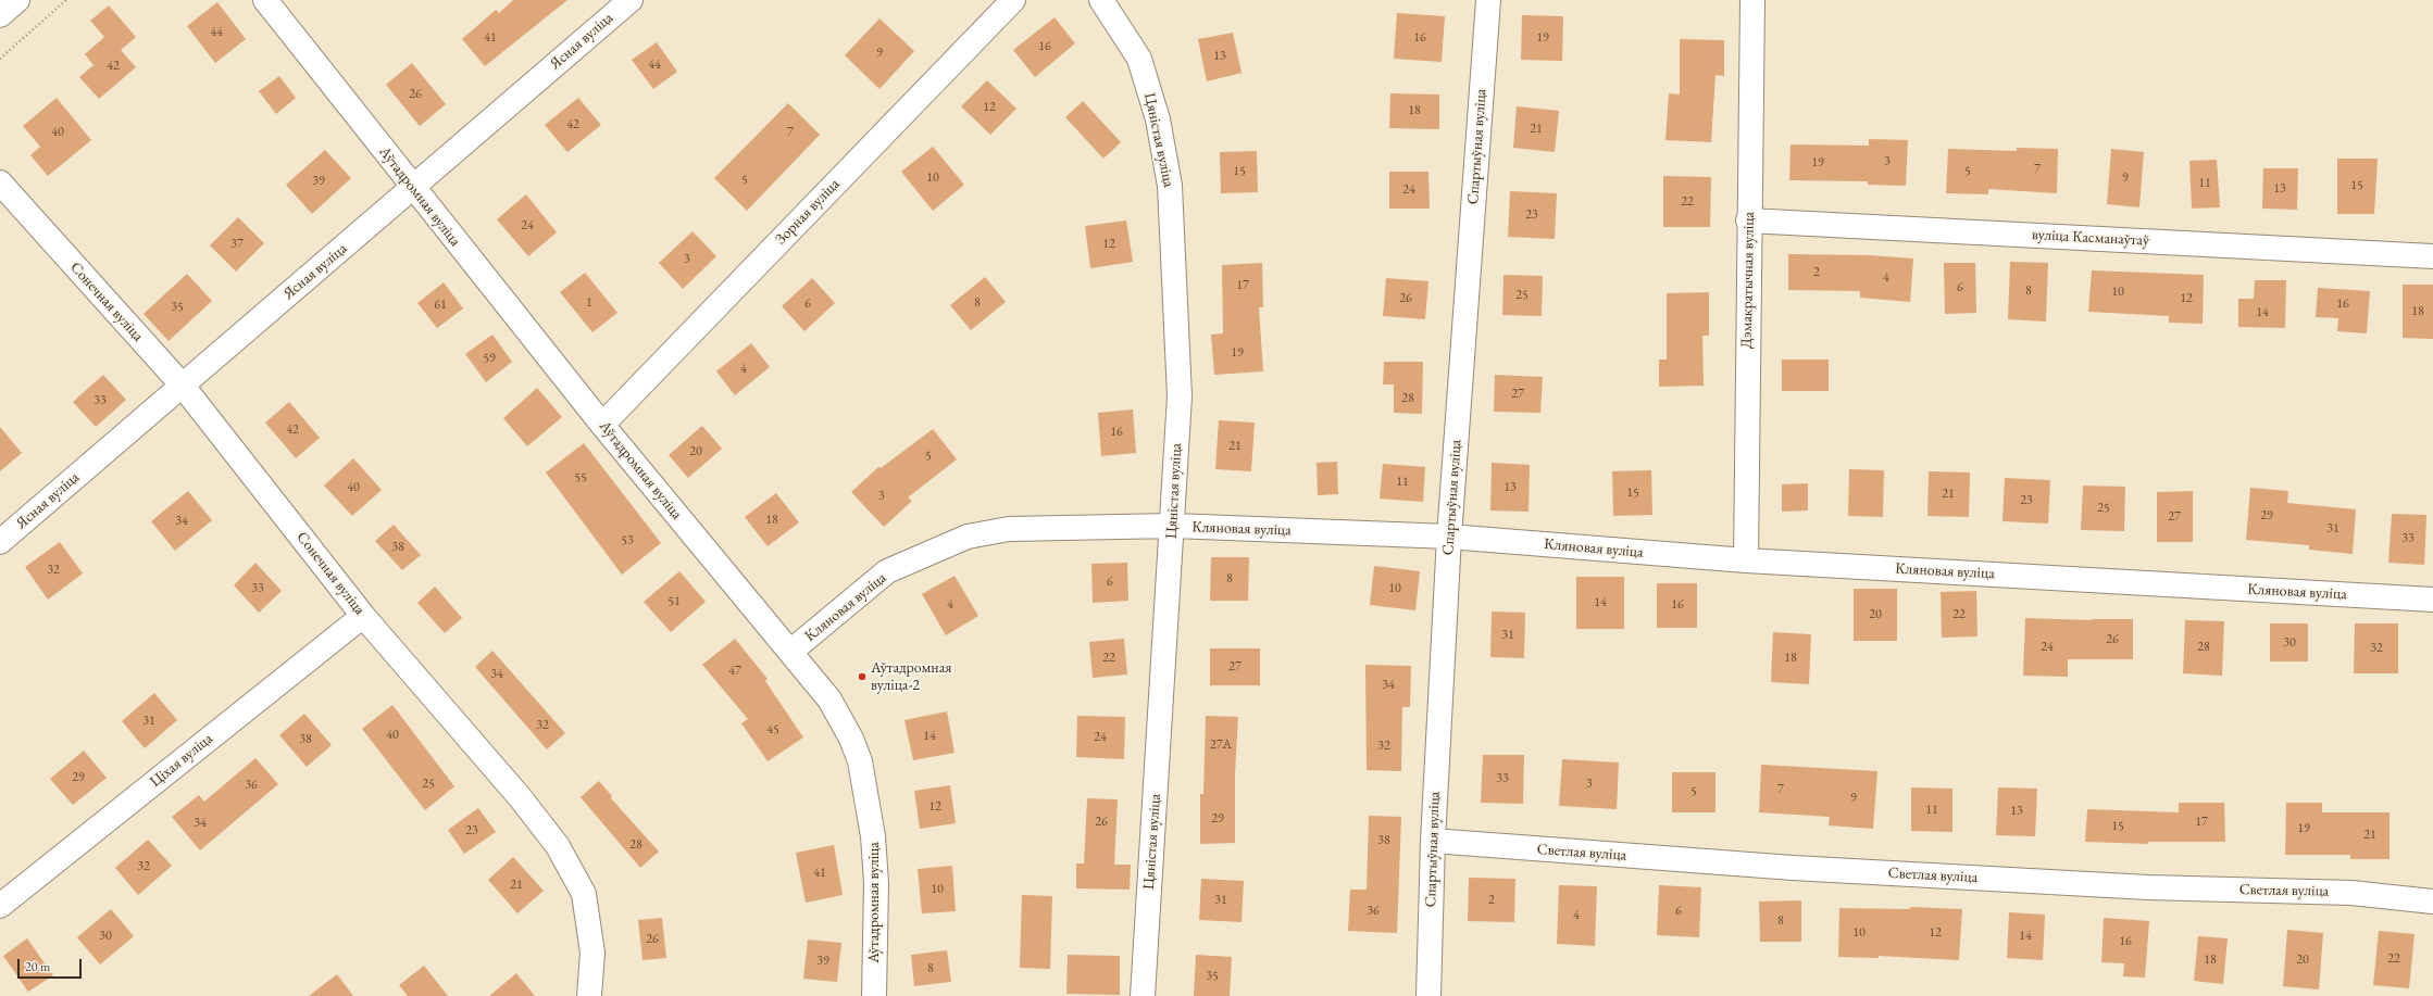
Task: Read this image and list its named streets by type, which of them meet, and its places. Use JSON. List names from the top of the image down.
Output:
{
  "streets": {
    "street": [
      "Ясная вуліца",
      "Цяністая вуліца",
      "Спартыўная вуліца",
      "Аўтадромная вуліца",
      "Зорная вуліца",
      "вуліца Касманаўтаў",
      "Дэмакратычная вуліца",
      "Сонечная вуліца",
      "Кляновая вуліца",
      "Ціхая вуліца",
      "Светлая вуліца"
    ]
  },
  "crossings": [
    ["Ясная вуліца", "Аўтадромная вуліца"],
    ["Ясная вуліца", "Сонечная вуліца"],
    ["Цяністая вуліца", "Кляновая вуліца"],
    ["Спартыўная вуліца", "Кляновая вуліца"],
    ["Спартыўная вуліца", "Светлая вуліца"],
    ["Аўтадромная вуліца", "Зорная вуліца"],
    ["Аўтадромная вуліца", "Кляновая вуліца"],
    ["вуліца Касманаўтаў", "Дэмакратычная вуліца"],
    ["Дэмакратычная вуліца", "Кляновая вуліца"],
    ["Сонечная вуліца", "Ціхая вуліца"]
  ],
  "places": ["Аўтадромная вуліца-2"],
  "house_numbers": [
    "44",
    "41",
    "16",
    "19",
    "16",
    "9",
    "13",
    "44",
    "42",
    "26",
    "12",
    "18",
    "42",
    "21",
    "40",
    "7",
    "3",
    "19",
    "7",
    "15",
    "5",
    "10",
    "9",
    "5",
    "39",
    "11",
    "15",
    "13",
    "24",
    "22",
    "23",
    "24",
    "37",
    "12",
    "3",
    "2",
    "4",
    "17",
    "6",
    "8",
    "10",
    "25",
    "26",
    "12",
    "1",
    "8",
    "6",
    "16",
    "61",
    "35",
    "18",
    "14",
    "19",
    "59",
    "4",
    "27",
    "28",
    "33",
    "42",
    "16",
    "21",
    "20",
    "5",
    "55",
    "11",
    "40",
    "13",
    "15",
    "21",
    "3",
    "23",
    "25",
    "29",
    "27",
    "18",
    "34",
    "31",
    "33",
    "53",
    "38",
    "32",
    "8",
    "6",
    "33",
    "10",
    "51",
    "14",
    "4",
    "16",
    "20",
    "22",
    "31",
    "26",
    "30",
    "24",
    "28",
    "32",
    "22",
    "18",
    "27",
    "47",
    "34",
    "34",
    "31",
    "32",
    "45",
    "40",
    "14",
    "24",
    "38",
    "27А",
    "32",
    "29",
    "33",
    "25",
    "3",
    "36",
    "7",
    "5",
    "9",
    "12",
    "11",
    "13",
    "29",
    "26",
    "17",
    "34",
    "15",
    "19",
    "23",
    "21",
    "38",
    "28",
    "32",
    "41",
    "21",
    "10",
    "31",
    "2",
    "36",
    "6",
    "4",
    "8",
    "10",
    "12",
    "30",
    "14",
    "26",
    "16",
    "22",
    "18",
    "20",
    "39",
    "8",
    "35"
  ],
  "scale_bar": "20 m"
}
